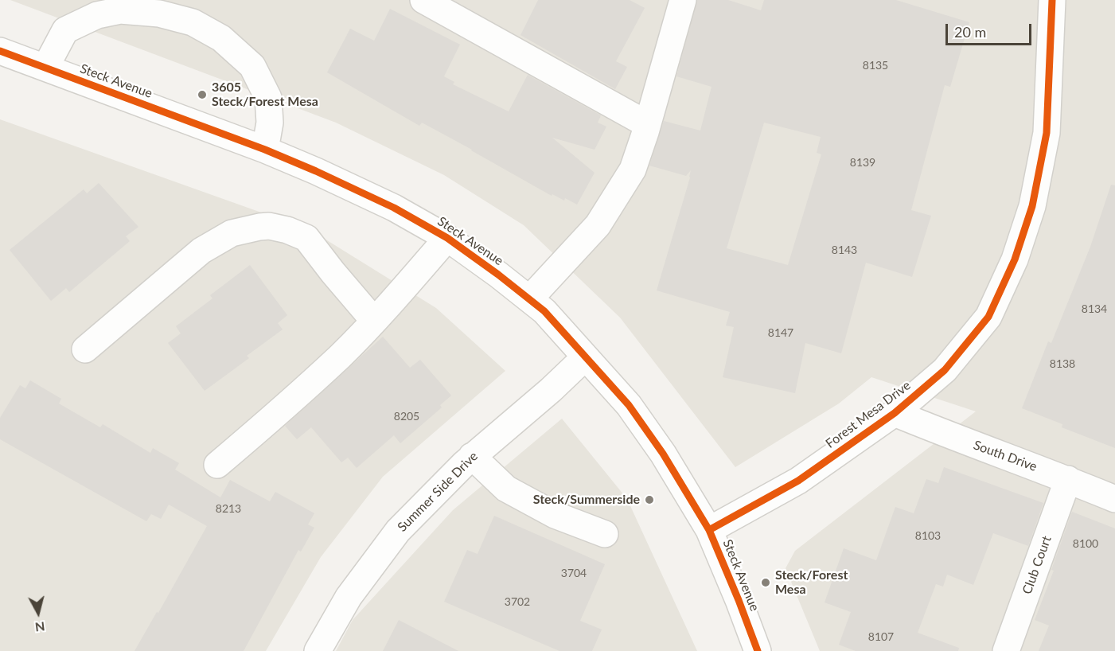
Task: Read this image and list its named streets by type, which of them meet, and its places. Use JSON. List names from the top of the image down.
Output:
{
  "streets": {
    "street": [
      "Steck Avenue",
      "Forest Mesa Drive",
      "South Drive",
      "Summer Side Drive",
      "Club Court"
    ]
  },
  "crossings": [
    ["Steck Avenue", "Forest Mesa Drive"],
    ["Steck Avenue", "Summer Side Drive"],
    ["Forest Mesa Drive", "South Drive"],
    ["South Drive", "Club Court"]
  ],
  "places": ["3605 Steck/Forest Mesa", "Steck/Summerside", "Steck/Forest Mesa"],
  "house_numbers": [
    "8135",
    "8139",
    "8143",
    "8134",
    "8147",
    "8138",
    "8205",
    "8213",
    "8103",
    "8100",
    "3704",
    "3702",
    "8107"
  ],
  "scale_bar": "20 m",
  "north": "bottom"
}
